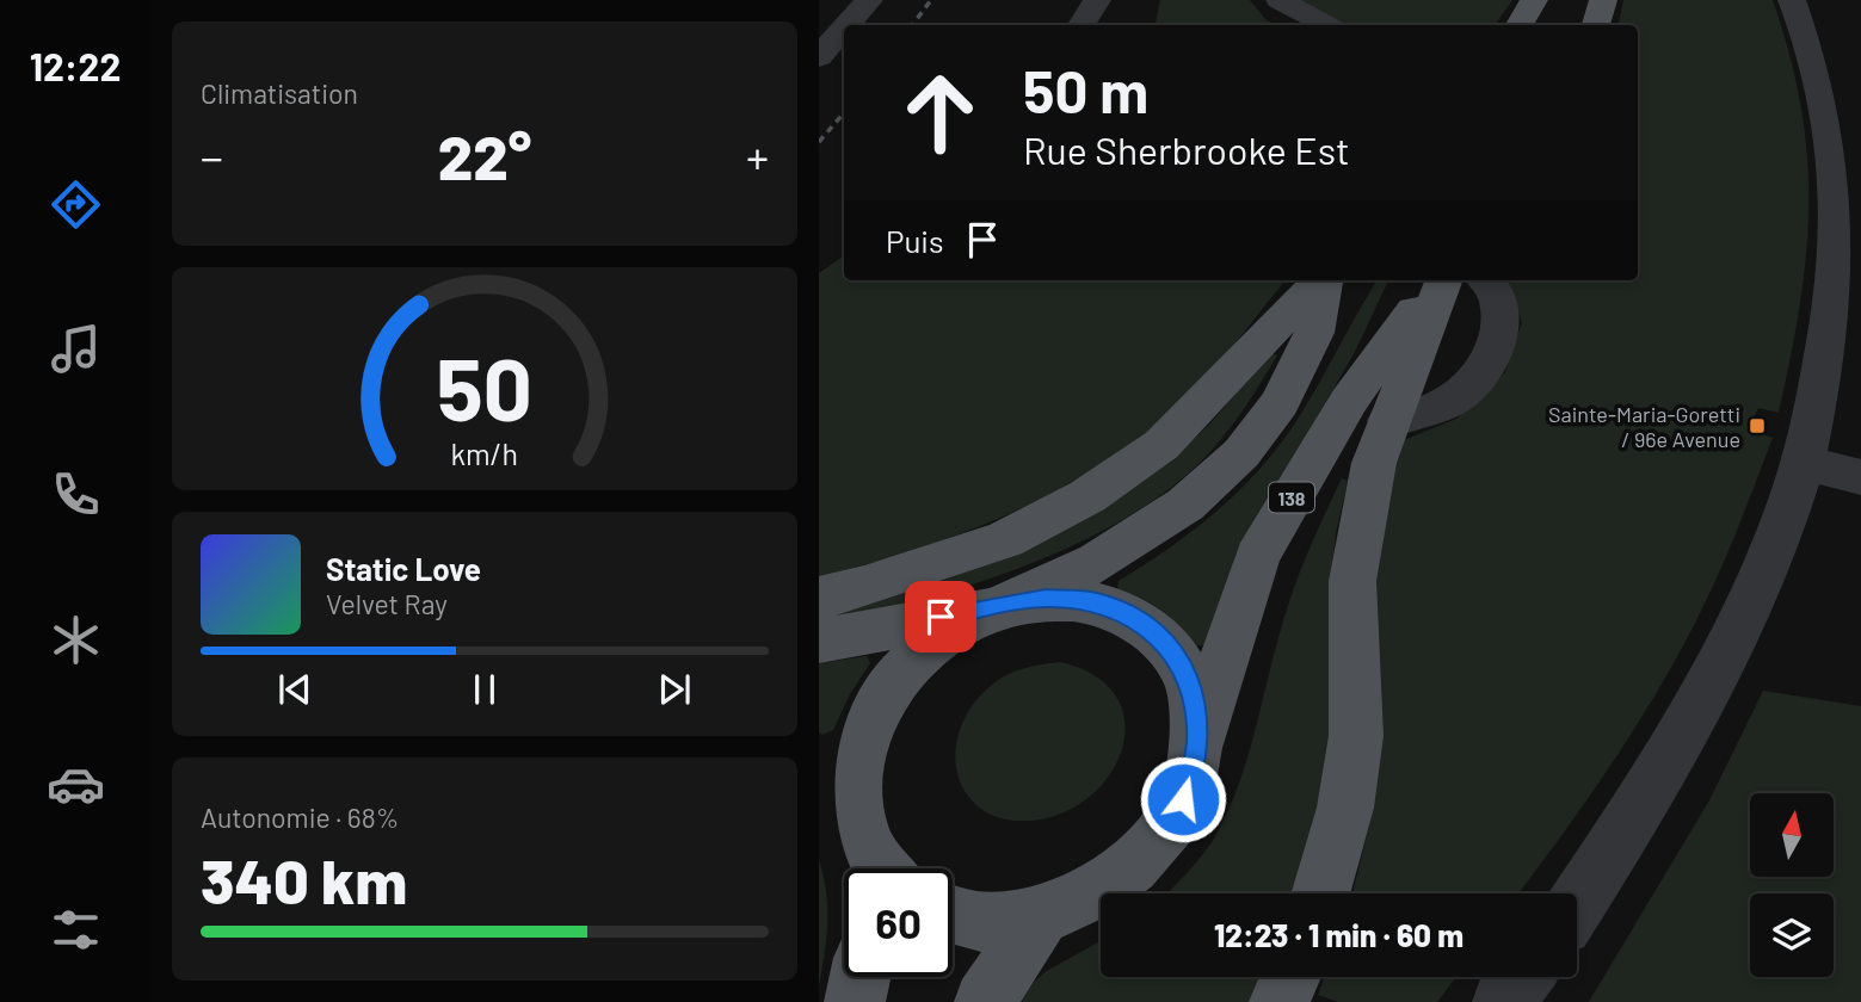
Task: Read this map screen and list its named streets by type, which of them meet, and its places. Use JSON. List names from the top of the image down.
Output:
{
  "streets": {
    "main road": ["138"]
  },
  "places": {
    "transit": ["Sainte-Maria-Goretti / 96e Avenue"]
  },
  "north": "top",
  "page": {
    "tabs": "12:22",
    "tile": [
      "Climatisation",
      ["Autonomie · 68%", "340 km"]
    ],
    "turn": ["50 m", "Rue Sherbrooke Est"],
    "heat": ["−", "22°", "+"],
    "then": "Puis",
    "song": ["Static Love", "Velvet Ray"],
    "limit": "60",
    "trip": "12:23 · 1 min · 60 m",
    "gauge": ["50", "km/h"]
  }
}
